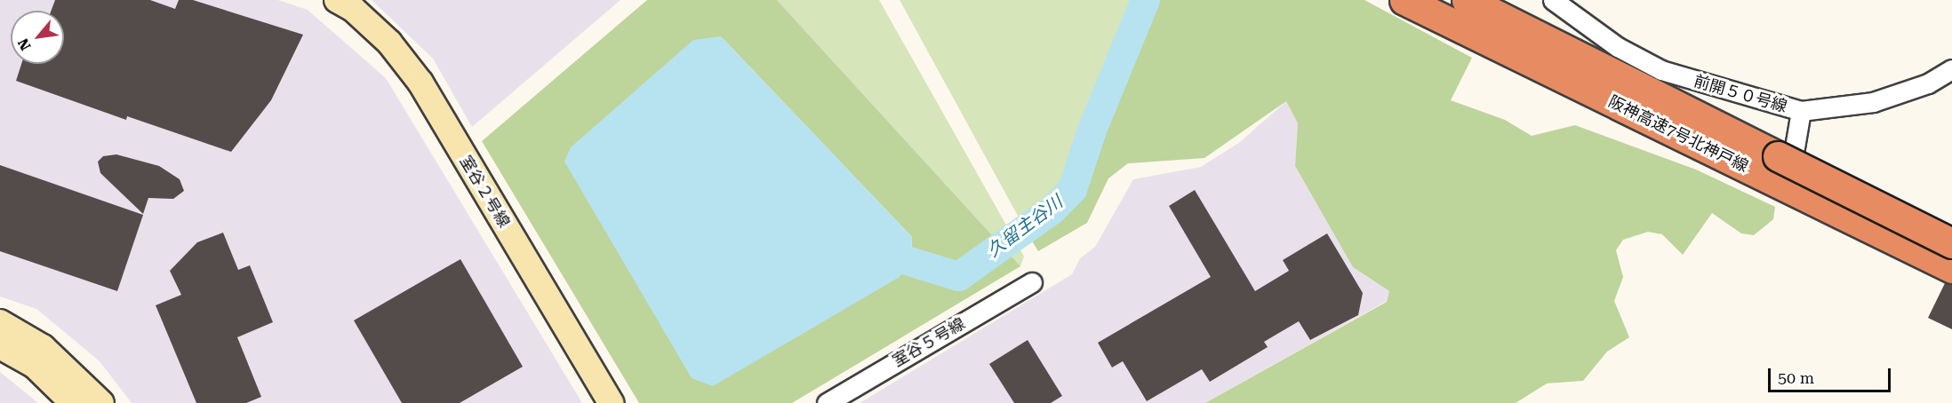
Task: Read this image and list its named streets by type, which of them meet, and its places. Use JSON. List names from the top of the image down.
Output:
{
  "streets": {
    "highway": ["阪神高速7号北神戸線"],
    "street": ["前開５０号線", "室谷２号線", "室谷５号線"]
  },
  "water": ["久留主谷川"],
  "scale_bar": "50 m",
  "north": "bottom left"
}
